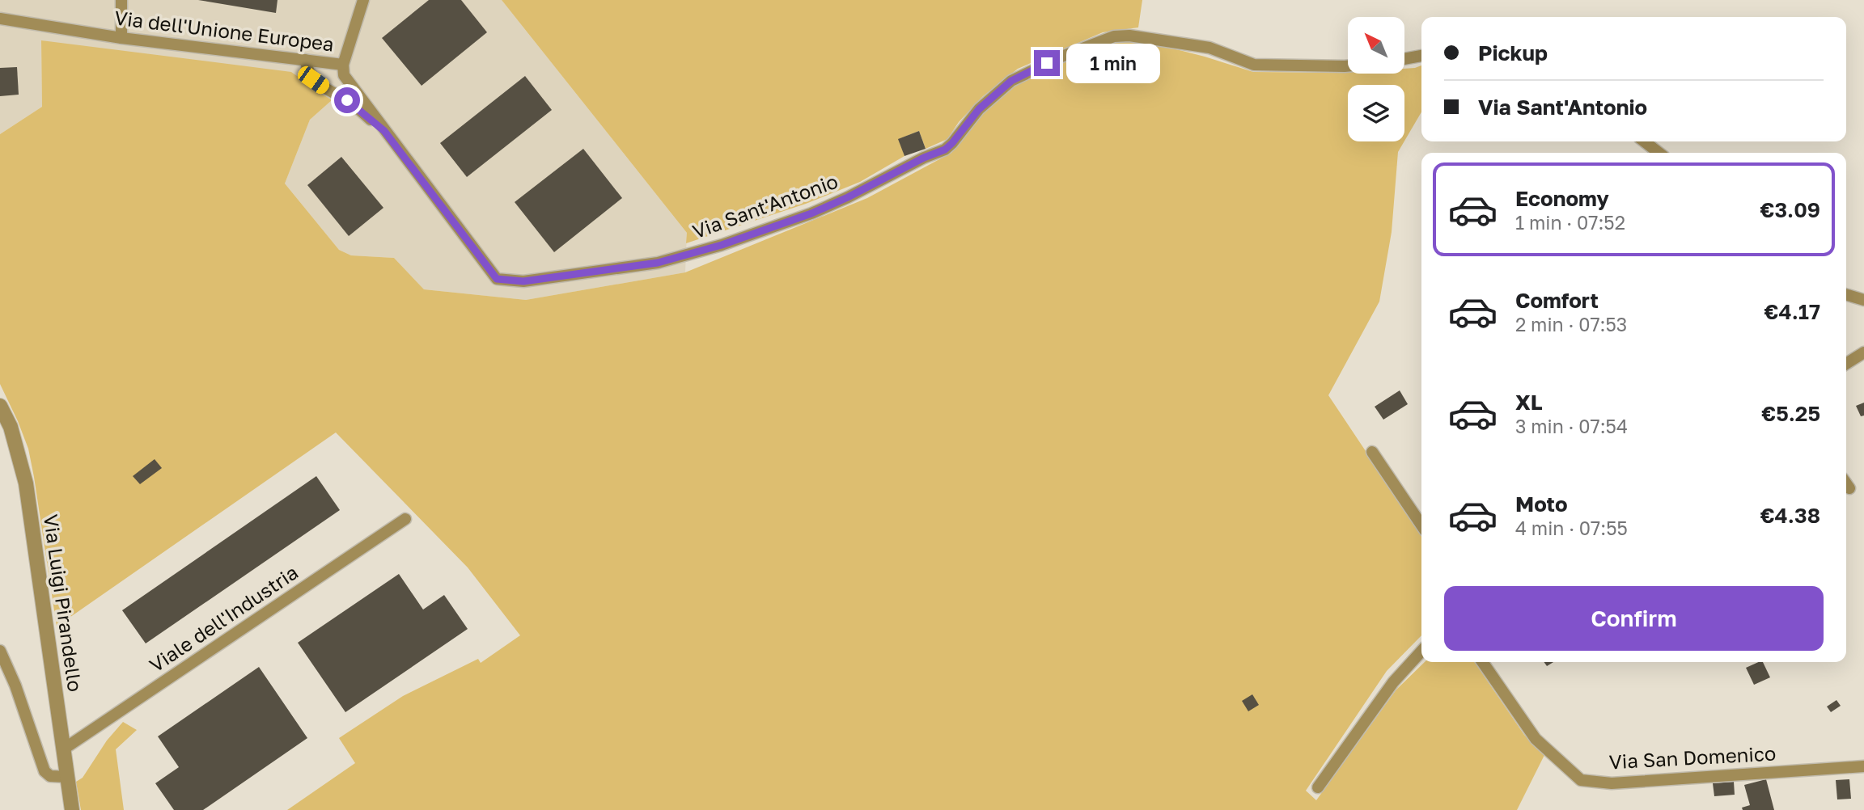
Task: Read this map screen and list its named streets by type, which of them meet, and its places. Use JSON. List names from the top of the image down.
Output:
{
  "streets": {
    "street": [
      "Via dell'Unione Europea",
      "Via Sant'Antonio",
      "Via Luigi Pirandello",
      "Viale dell'Industria",
      "Via San Domenico"
    ]
  },
  "crossings": [
    ["Via Luigi Pirandello", "Viale dell'Industria"]
  ],
  "north": "top left",
  "page": {
    "banner": ["Pickup", "Via Sant'Antonio"],
    "bubble": "1 min",
    "list": [
      {
        "name": "Economy",
        "note": "1 min · 07:52",
        "value": "€3.09"
      },
      {
        "name": "Comfort",
        "note": "2 min · 07:53",
        "value": "€4.17"
      },
      {
        "name": "XL",
        "note": "3 min · 07:54",
        "value": "€5.25"
      },
      {
        "name": "Moto",
        "note": "4 min · 07:55",
        "value": "€4.38"
      }
    ],
    "buttons": "Confirm"
  }
}
